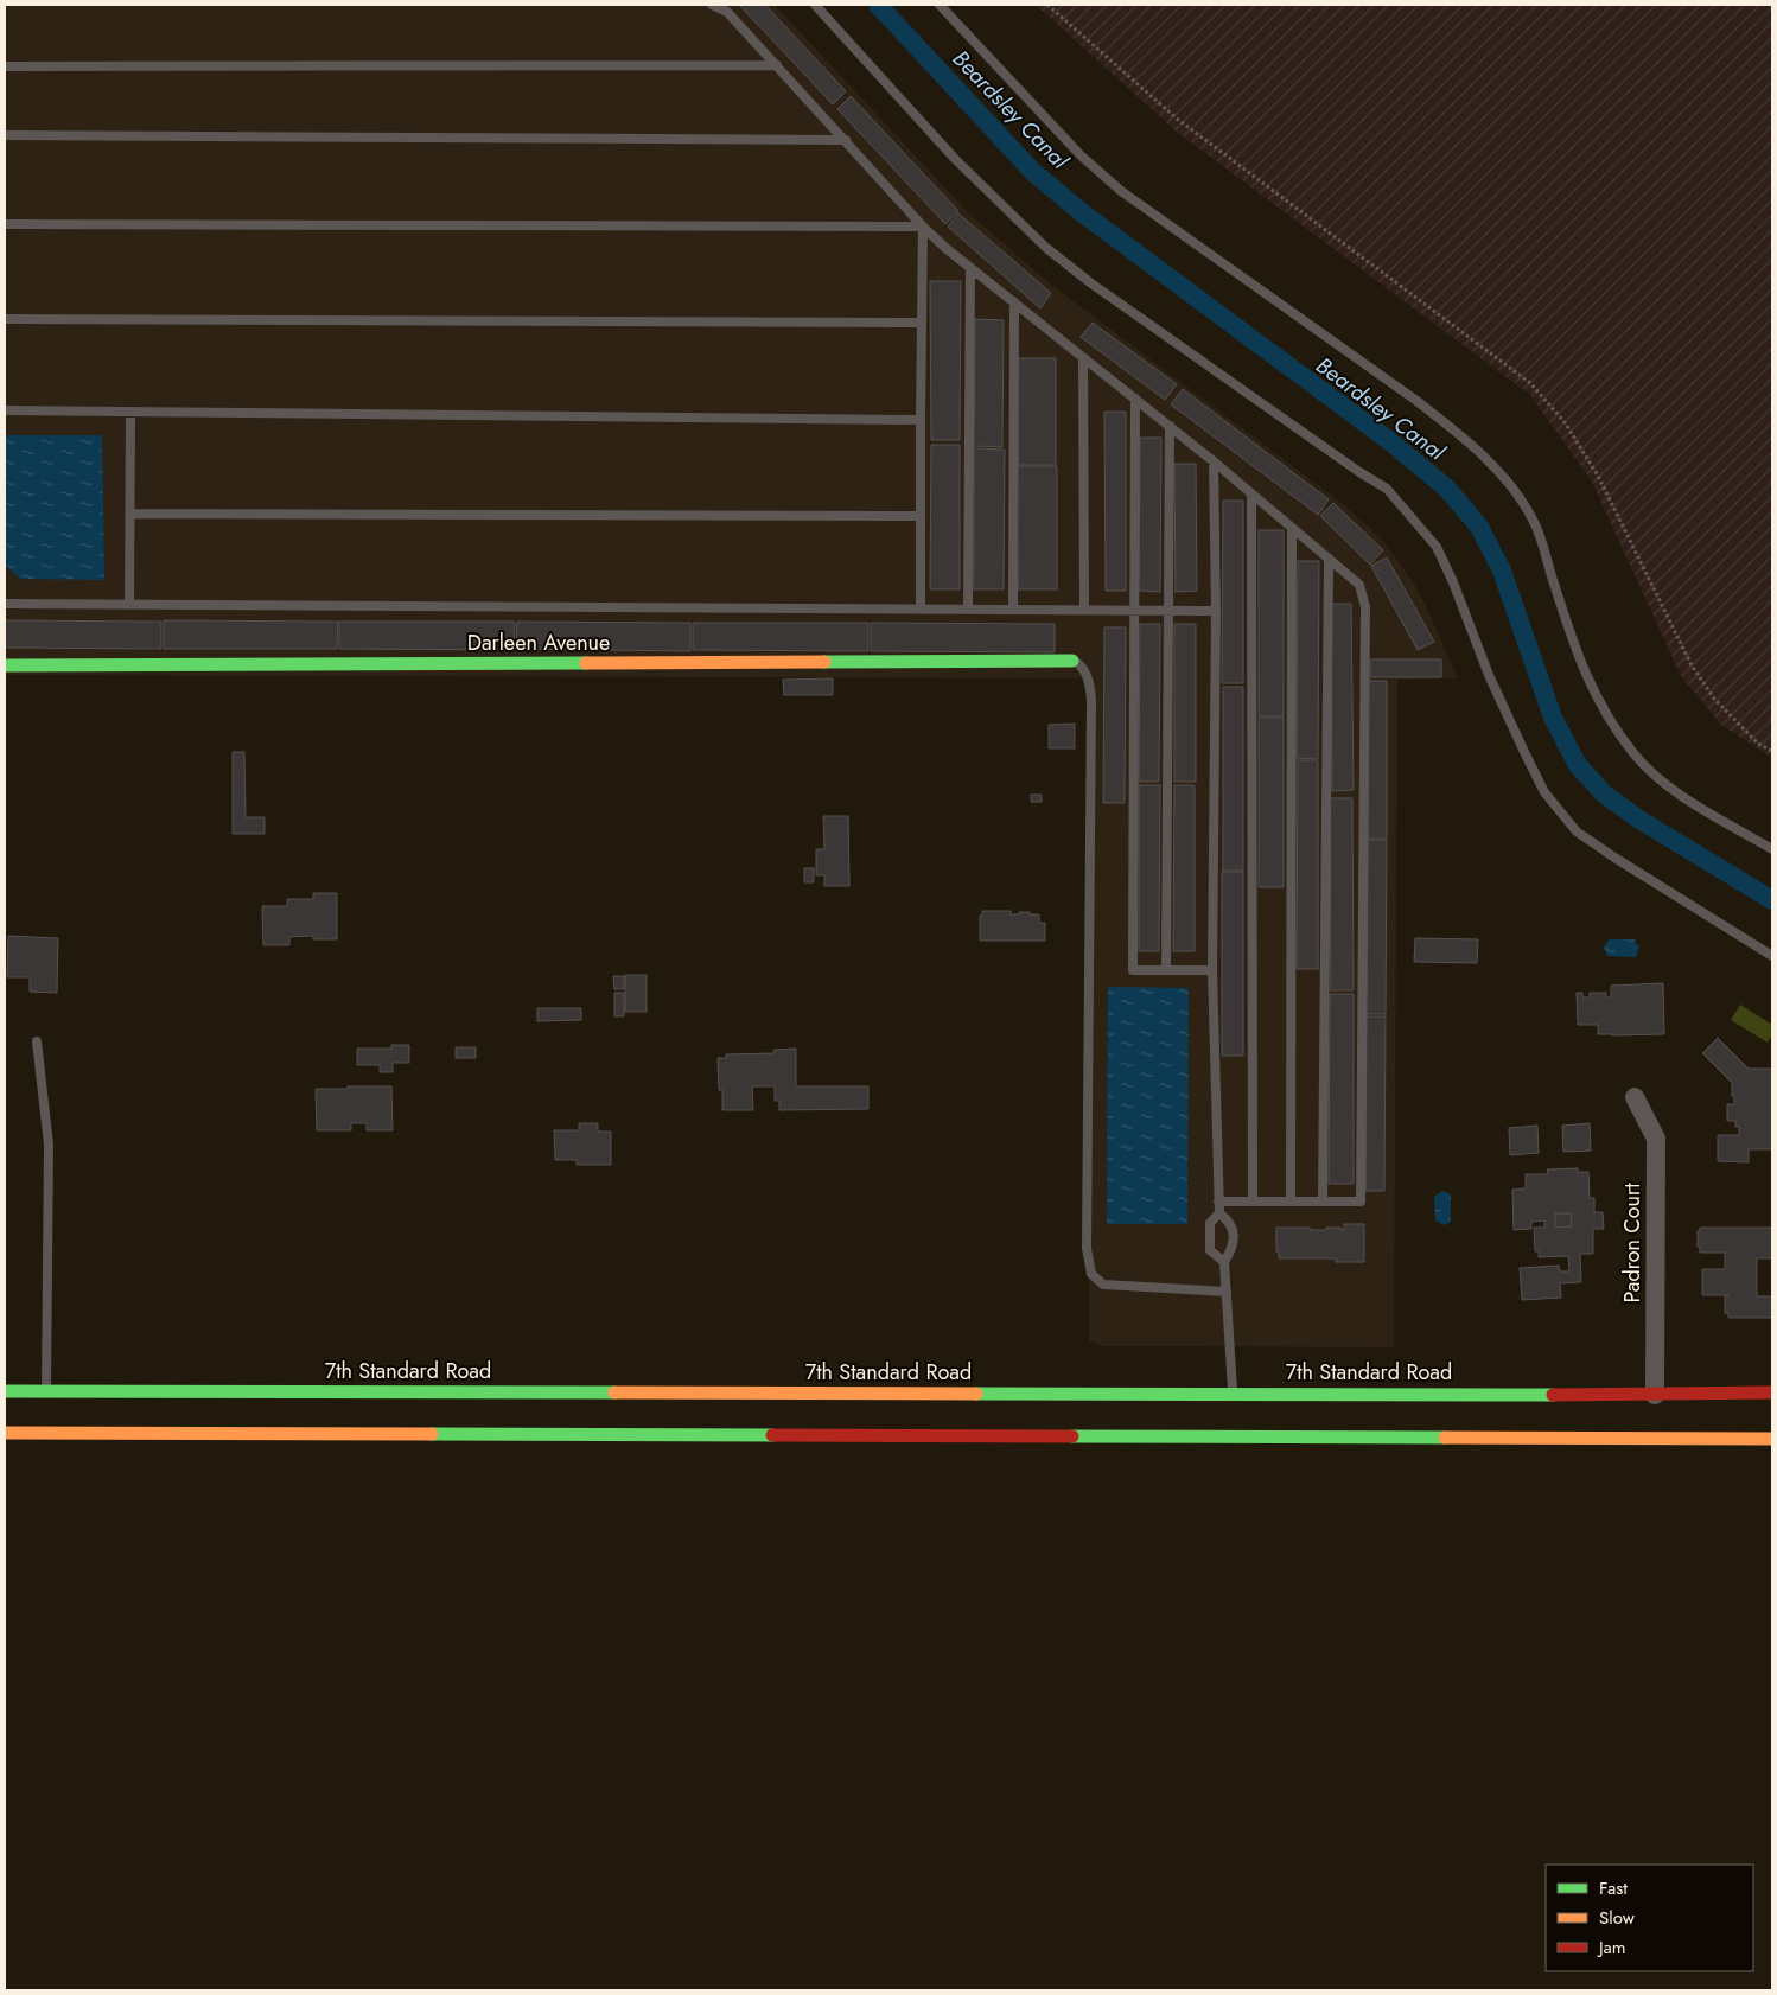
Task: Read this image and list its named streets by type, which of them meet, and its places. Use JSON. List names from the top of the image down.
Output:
{
  "streets": {
    "main road": ["Darleen Avenue", "7th Standard Road"],
    "street": ["Padron Court"]
  },
  "crossings": [
    ["Padron Court", "7th Standard Road"]
  ],
  "water": ["Beardsley Canal"],
  "legend": ["Fast", "Slow", "Jam"]
}
